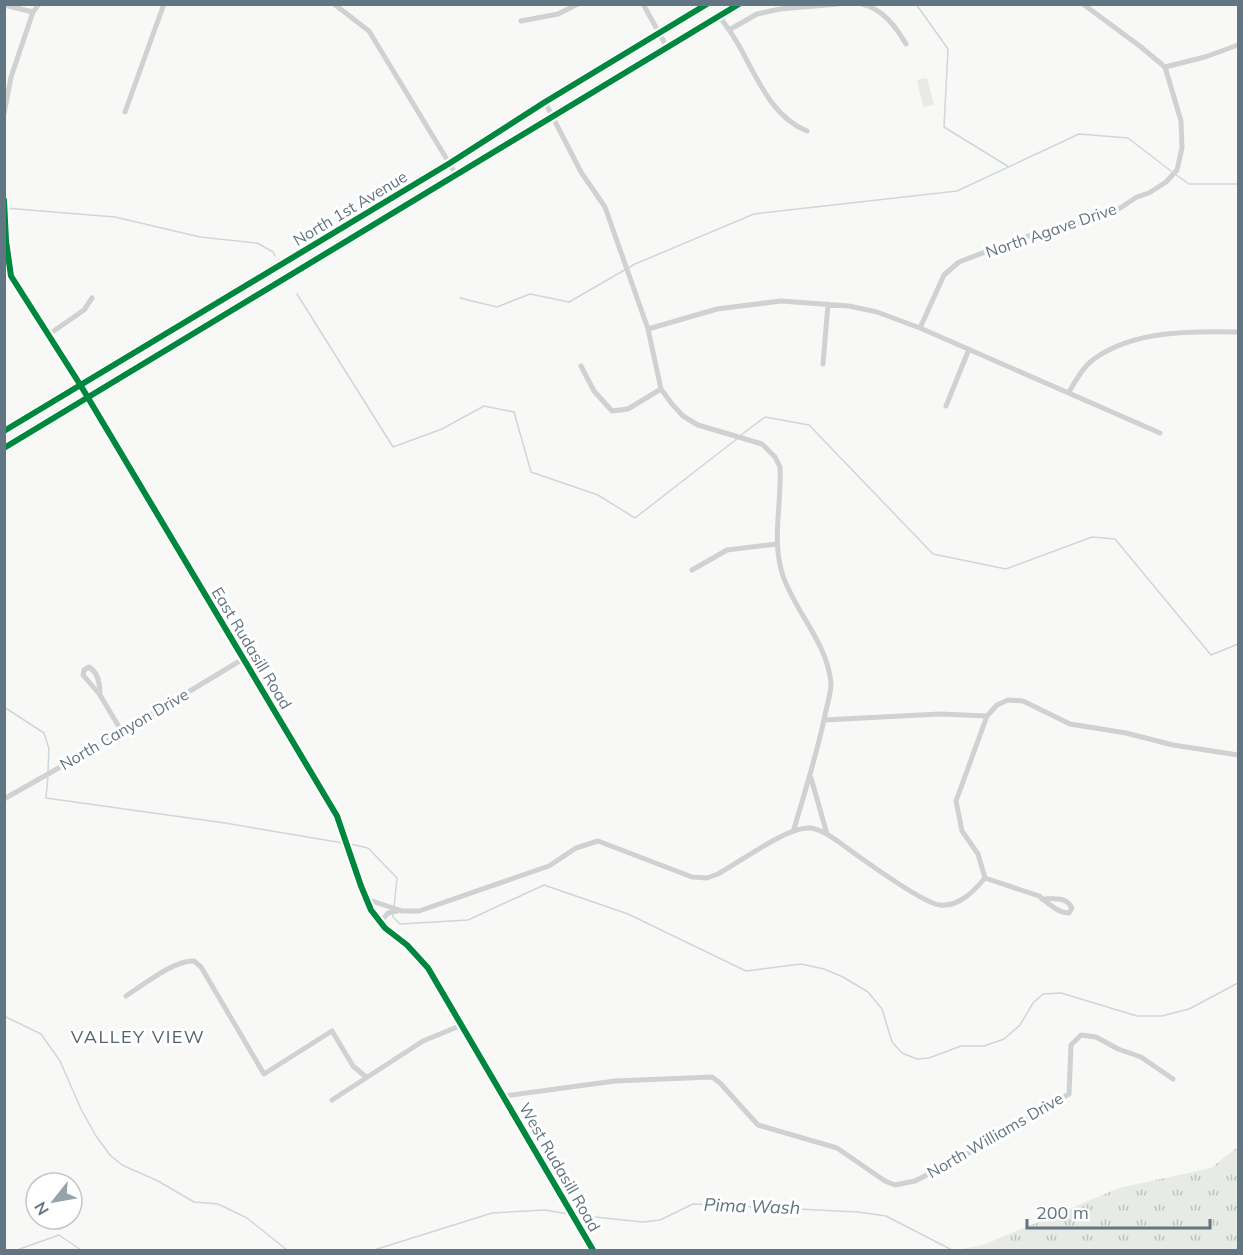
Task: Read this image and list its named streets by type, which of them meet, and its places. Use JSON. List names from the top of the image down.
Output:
{
  "streets": {
    "main road": ["North 1st Avenue"],
    "street": [
      "North Agave Drive",
      "East Rudasill Road",
      "North Canyon Drive",
      "North Williams Drive",
      "West Rudasill Road"
    ]
  },
  "crossings": [
    ["North 1st Avenue", "East Rudasill Road"],
    ["East Rudasill Road", "North Canyon Drive"],
    ["East Rudasill Road", "North Williams Drive"],
    ["East Rudasill Road", "West Rudasill Road"],
    ["North Williams Drive", "West Rudasill Road"]
  ],
  "districts": ["VALLEY VIEW"],
  "water": ["Pima Wash"],
  "scale_bar": "200 m",
  "north": "bottom left"
}
